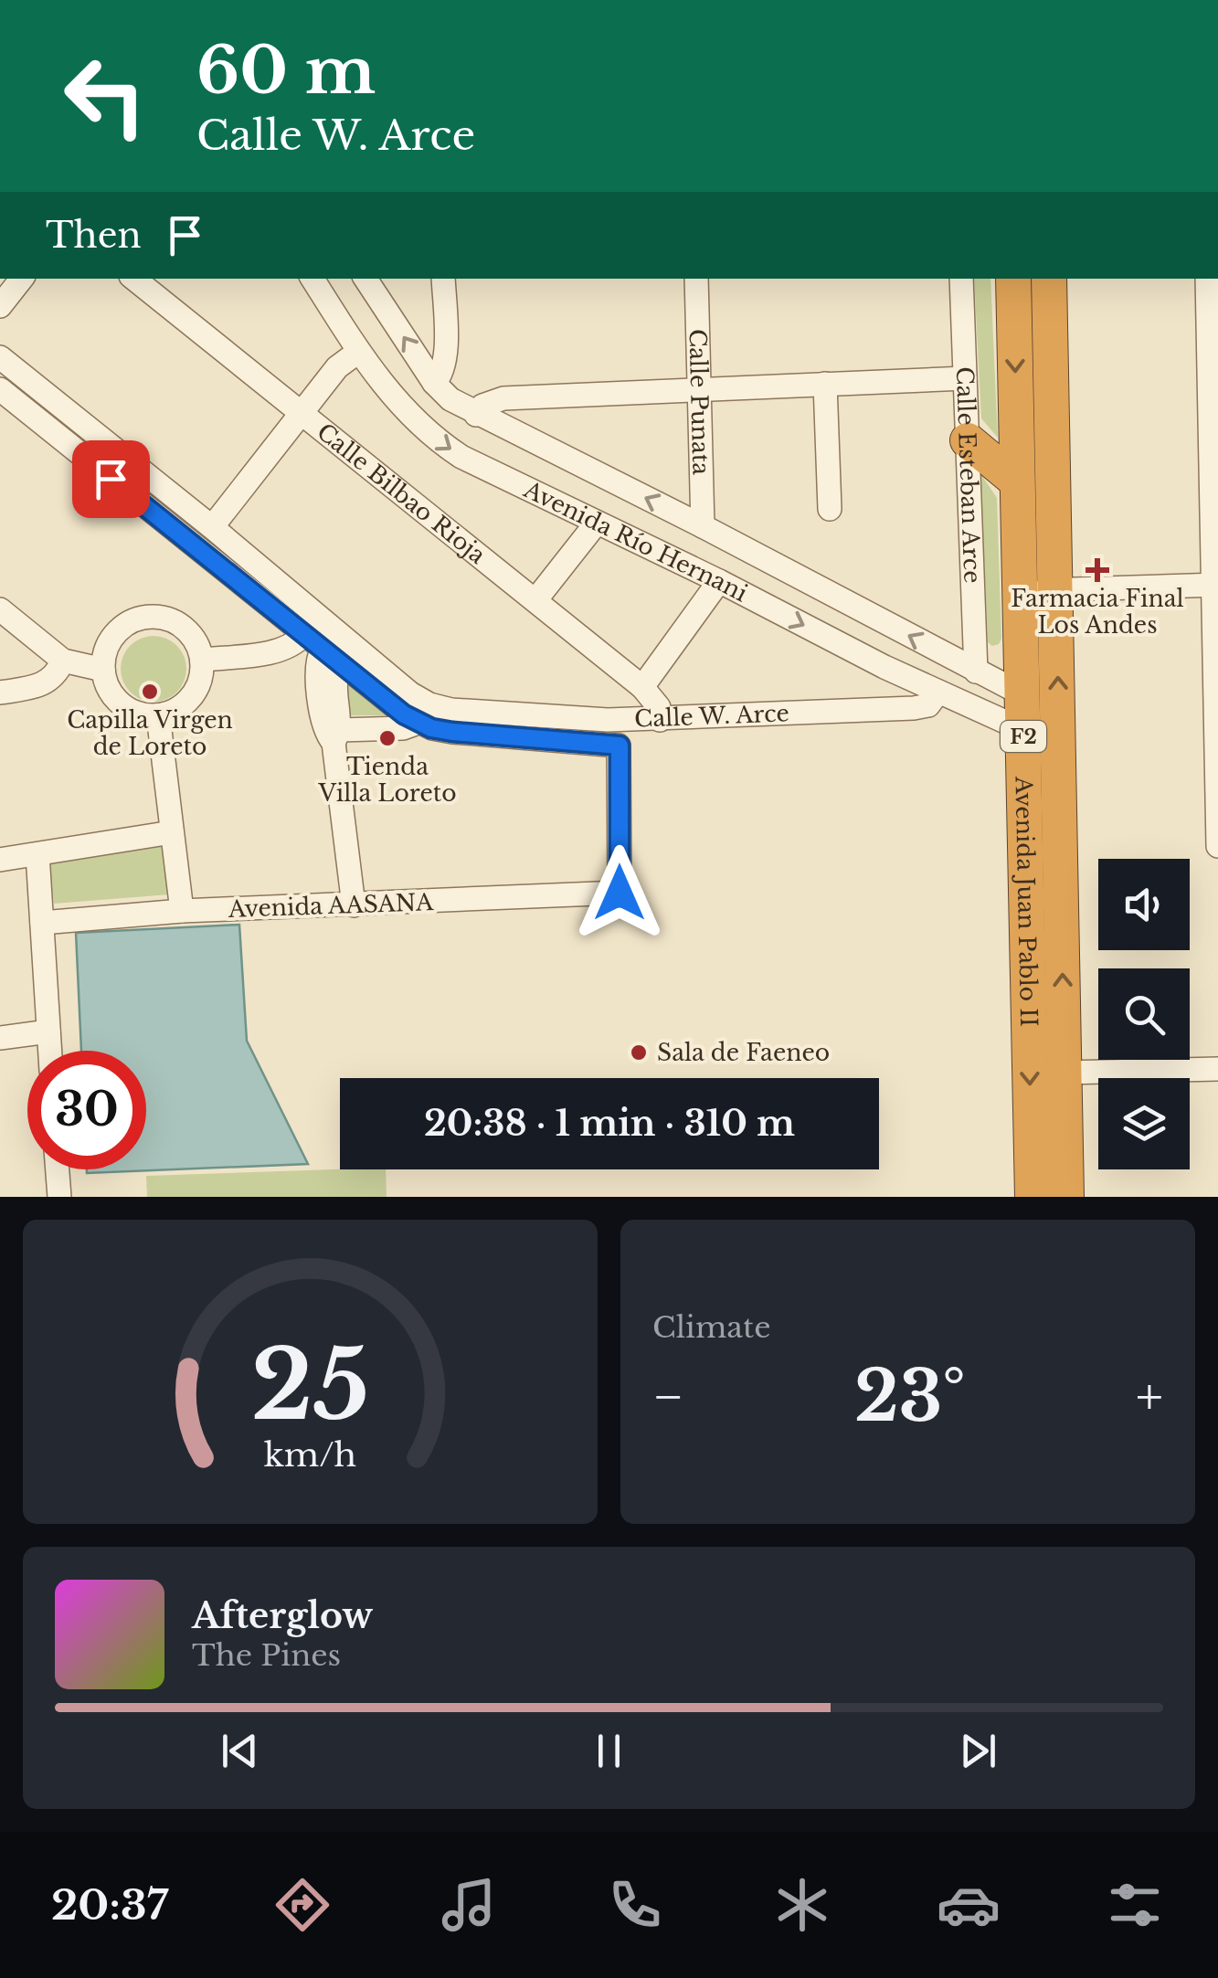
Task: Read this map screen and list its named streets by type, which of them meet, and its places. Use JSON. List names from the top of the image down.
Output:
{
  "streets": {
    "highway": ["F2", "Avenida Juan Pablo II"],
    "street": [
      "Calle Punata",
      "Calle Esteban Arce",
      "Calle Bilbao Rioja",
      "Avenida Río Hernani",
      "Calle W. Arce",
      "Avenida AASANA"
    ]
  },
  "crossings": [
    ["Calle Punata", "Avenida Río Hernani"],
    ["Calle Esteban Arce", "Avenida Río Hernani"],
    ["Calle Bilbao Rioja", "Calle W. Arce"],
    ["Avenida Río Hernani", "Calle W. Arce"],
    ["Avenida Río Hernani", "Avenida Juan Pablo II"],
    ["Calle W. Arce", "Avenida AASANA"]
  ],
  "places": {
    "health": ["Farmacia Final Los Andes"],
    "other": ["Capilla Virgen de Loreto", "Tienda Villa Loreto", "Sala de Faeneo"]
  },
  "page": {
    "turn": ["60 m", "Calle W. Arce"],
    "then": "Then",
    "limit": "30",
    "trip": "20:38 · 1 min · 310 m",
    "tile": "Climate",
    "heat": ["−", "23°", "+"],
    "song": ["Afterglow", "The Pines"],
    "tabs": "20:37",
    "gauge": ["25", "km/h"]
  }
}
